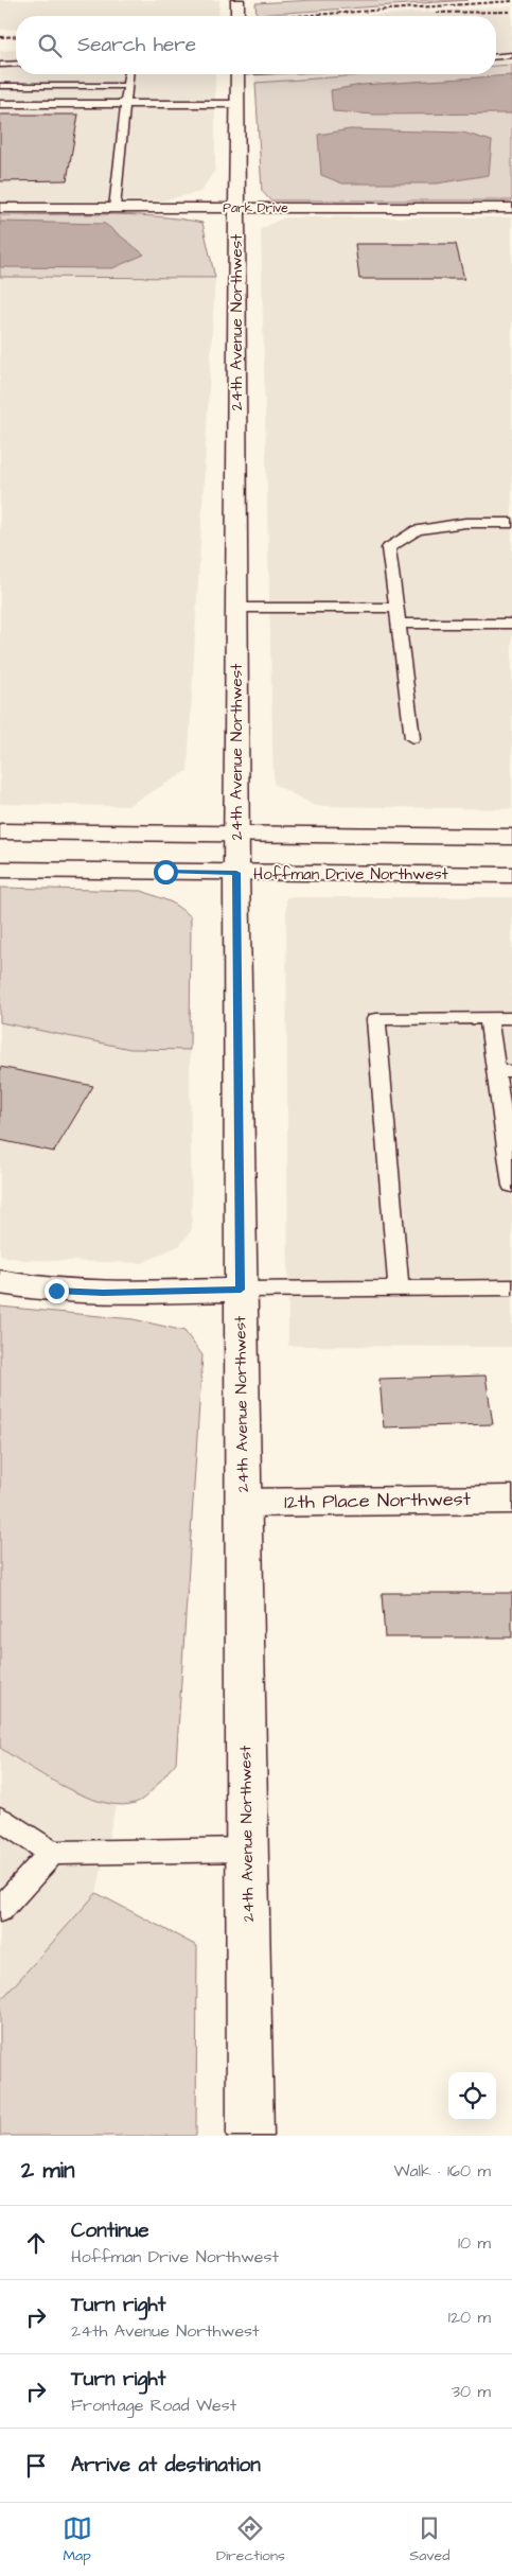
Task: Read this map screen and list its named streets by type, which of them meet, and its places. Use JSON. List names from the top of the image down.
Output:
{
  "streets": {
    "street": [
      "Park Drive",
      "24th Avenue Northwest",
      "Hoffman Drive Northwest",
      "12th Place Northwest"
    ]
  },
  "crossings": [
    ["Park Drive", "24th Avenue Northwest"],
    ["24th Avenue Northwest", "Hoffman Drive Northwest"],
    ["24th Avenue Northwest", "12th Place Northwest"]
  ],
  "page": {
    "search": "Search here",
    "heading": ["2 min", "Walk · 160 m"],
    "list": [
      ["Continue", "Hoffman Drive Northwest", "10 m"],
      ["Turn right", "24th Avenue Northwest", "120 m"],
      ["Turn right", "Frontage Road West", "30 m"],
      "Arrive at destination"
    ],
    "nav": ["Map", "Directions", "Saved"]
  }
}
